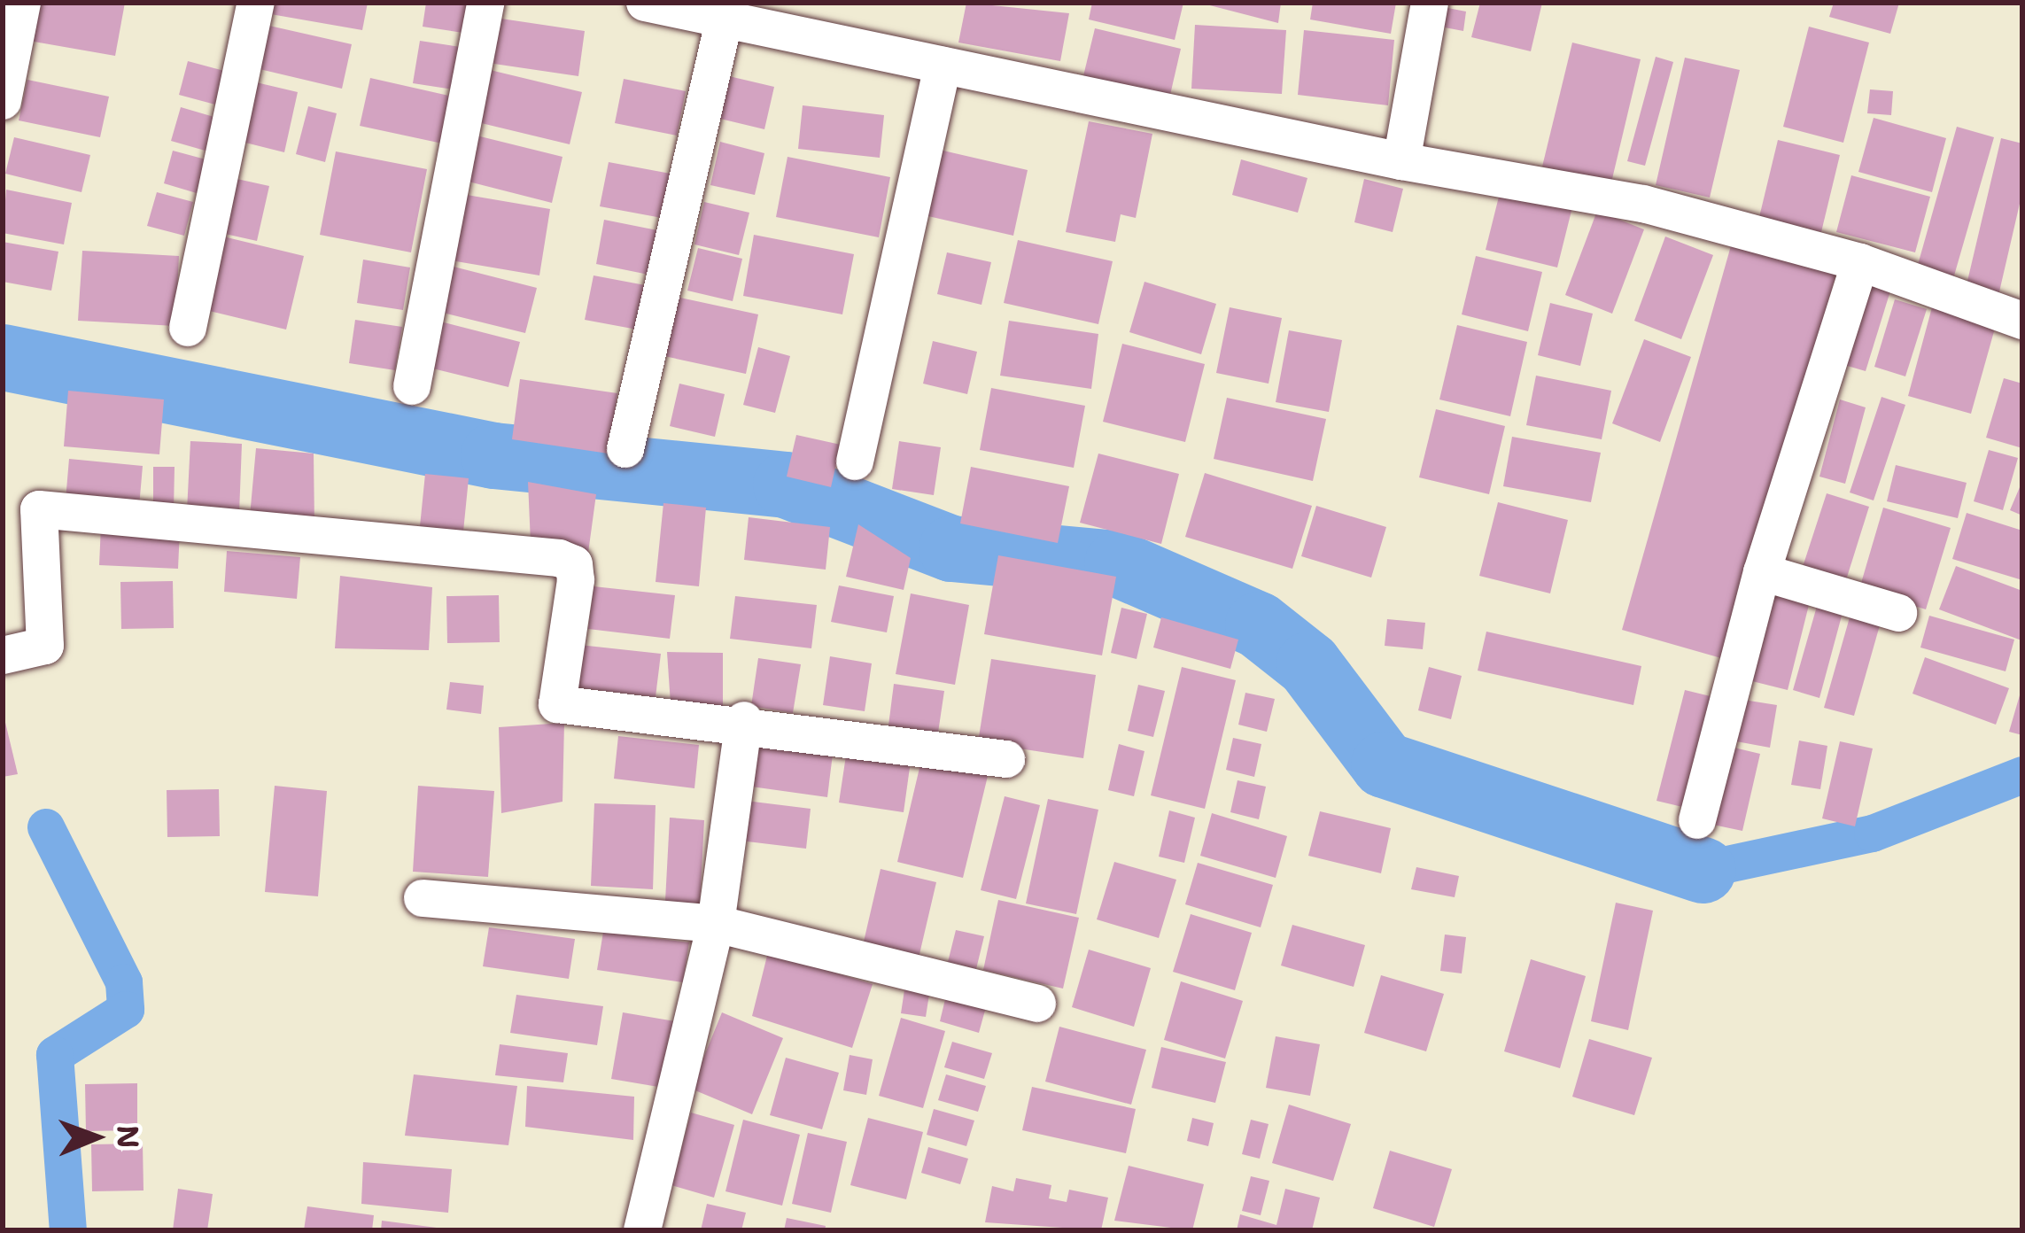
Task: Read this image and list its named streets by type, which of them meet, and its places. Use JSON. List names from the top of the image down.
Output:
{
  "north": "right"
}
